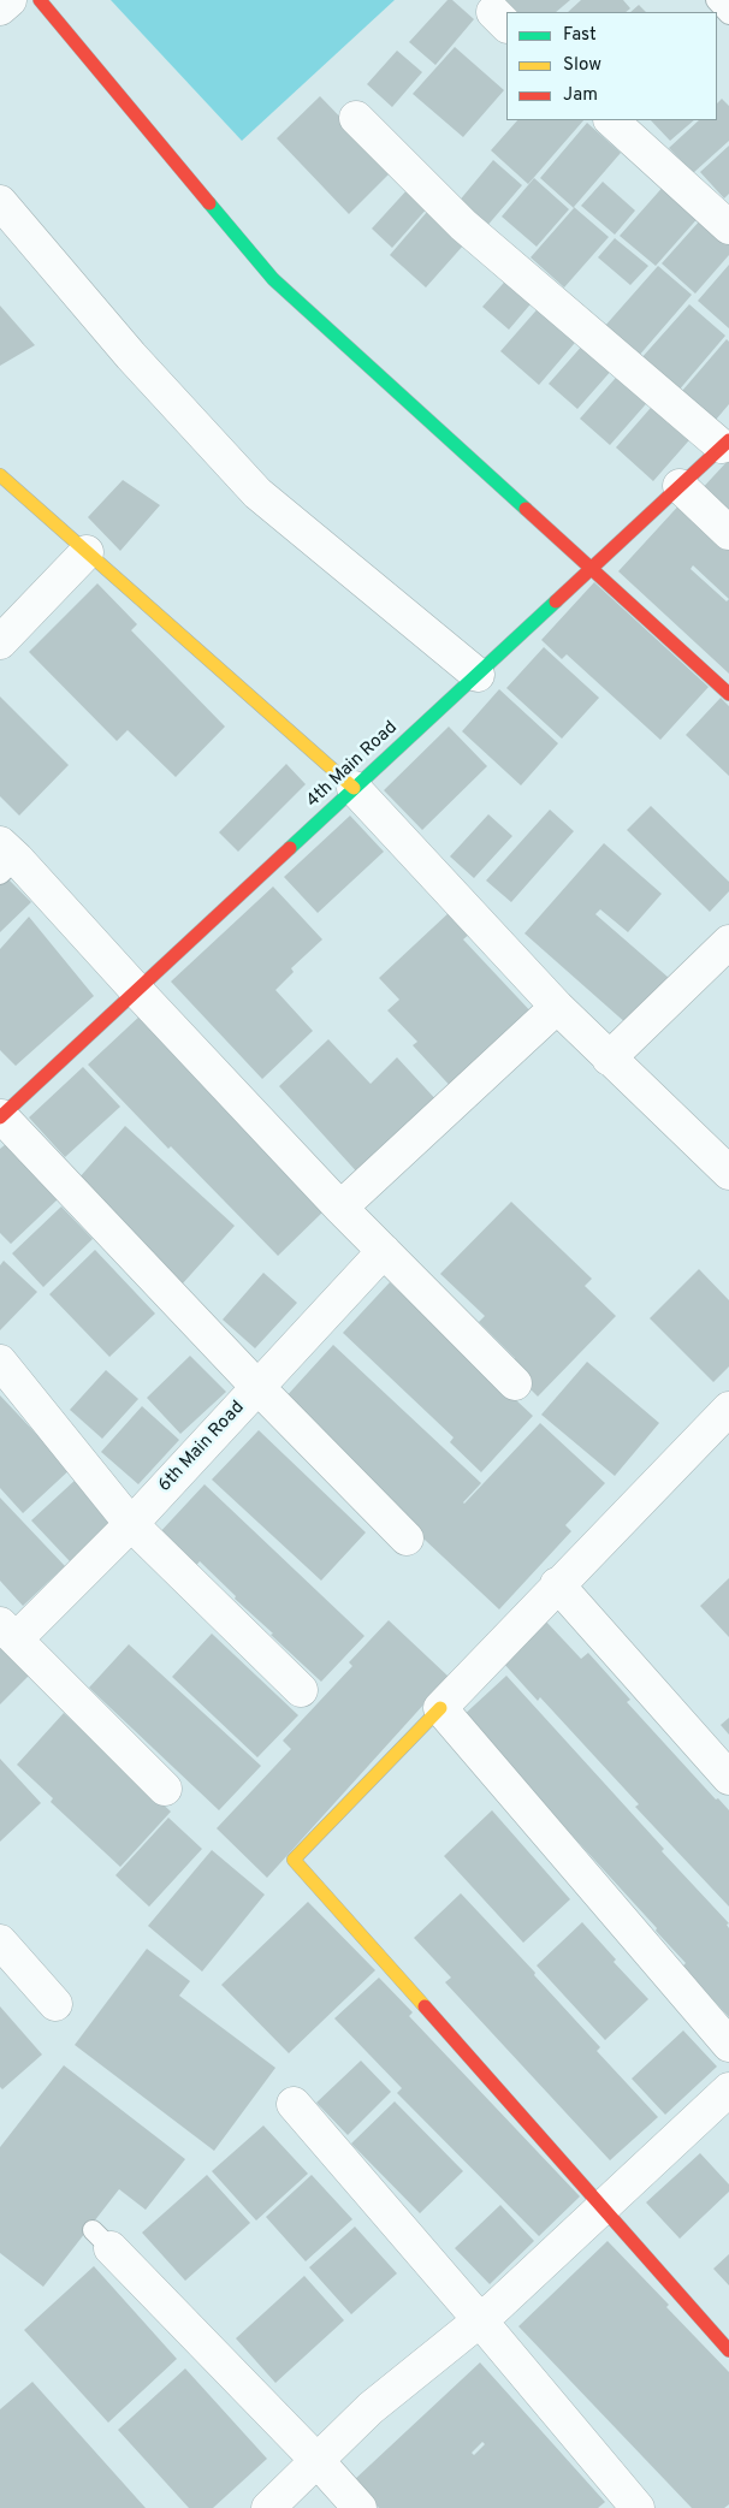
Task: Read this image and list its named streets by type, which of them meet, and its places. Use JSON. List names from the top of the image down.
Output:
{
  "streets": {
    "street": ["4th Main Road", "6th Main Road"]
  },
  "legend": ["Fast", "Slow", "Jam"]
}
